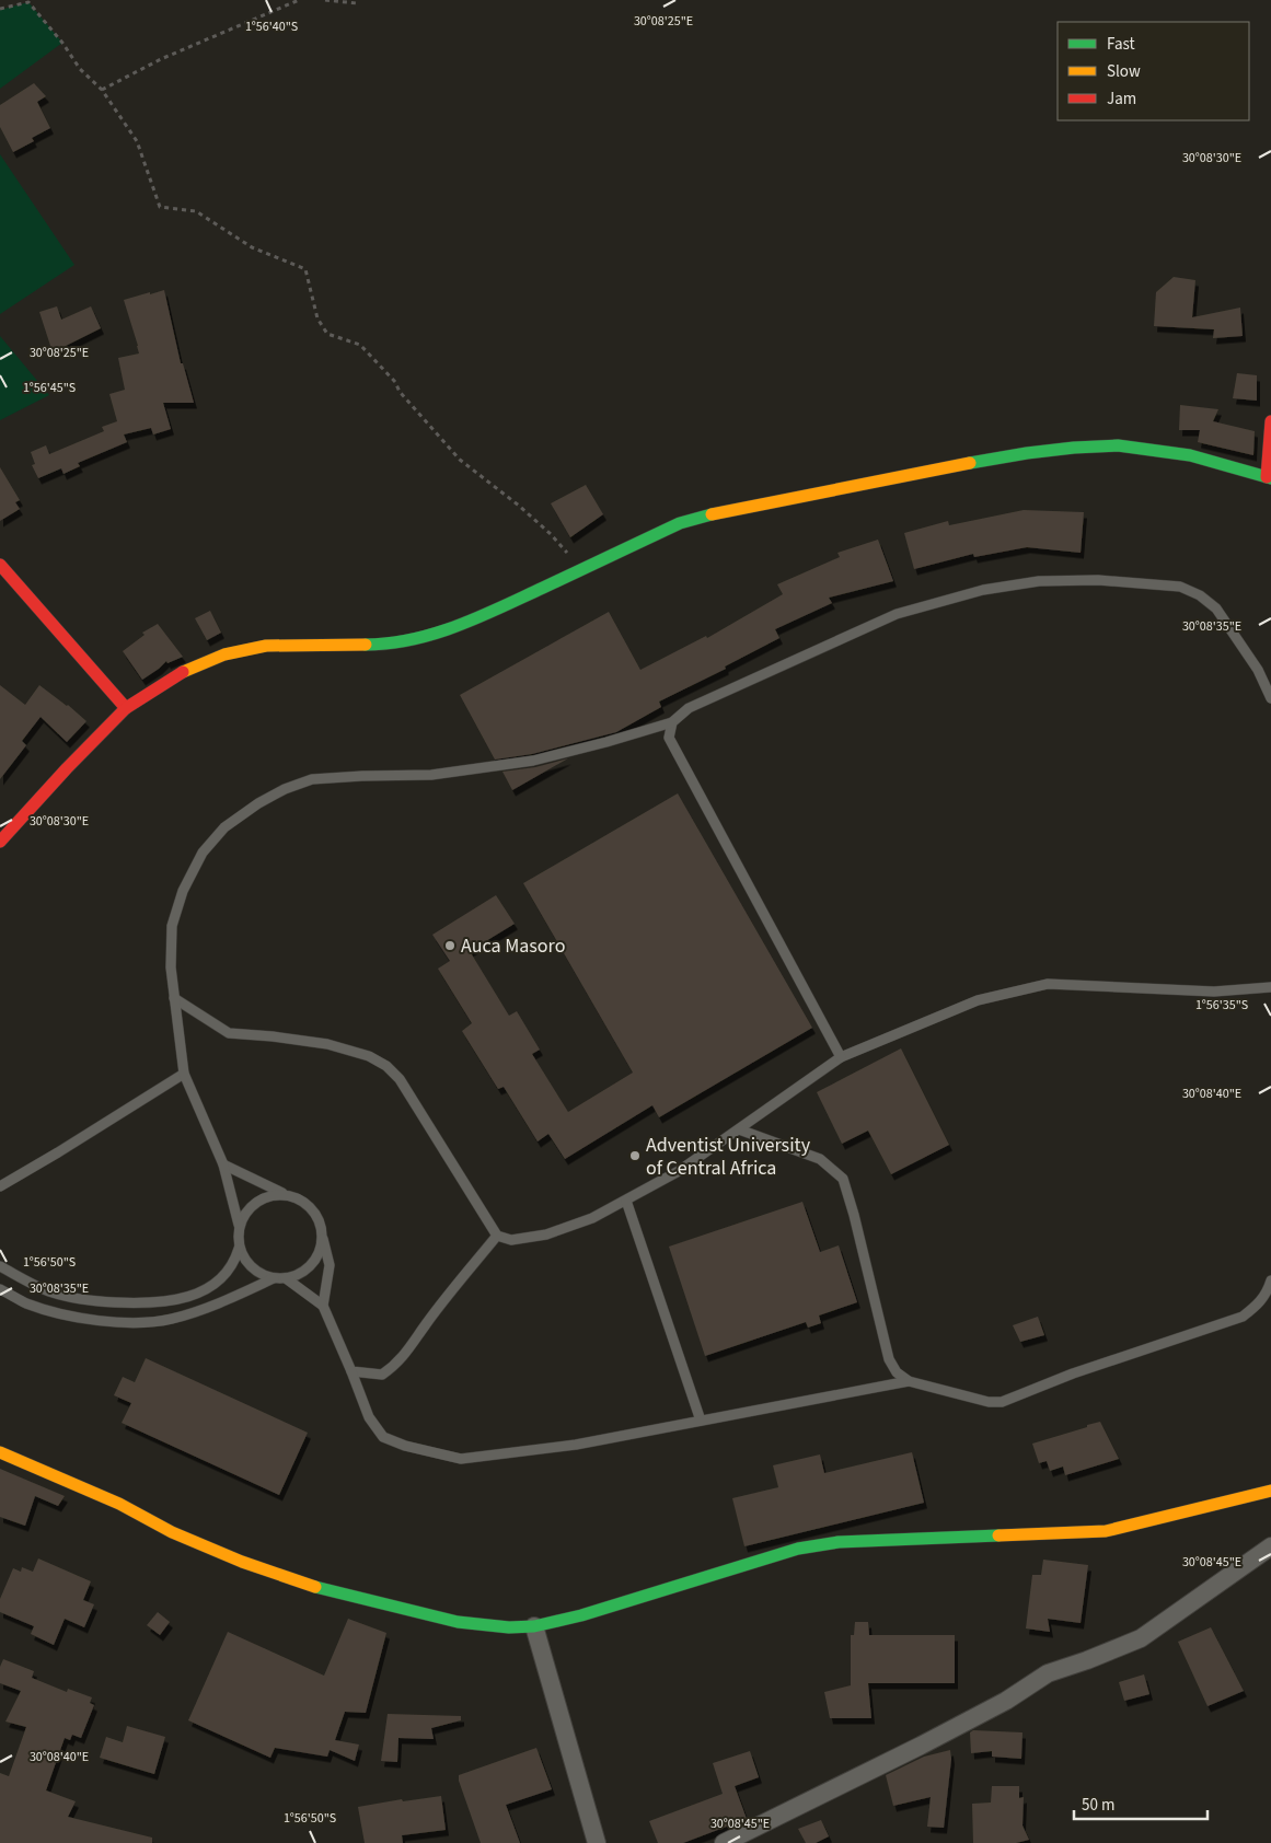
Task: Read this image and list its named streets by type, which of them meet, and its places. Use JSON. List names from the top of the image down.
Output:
{
  "places": ["Auca Masoro", "Adventist University of Central Africa"],
  "legend": ["Fast", "Slow", "Jam"],
  "scale_bar": "50 m",
  "coordinates": [
    "30°08'25\"E",
    "1°56'40\"S",
    "30°08'30\"E",
    "1°56'45\"S",
    "30°08'35\"E",
    "1°56'35\"S",
    "30°08'40\"E",
    "1°56'50\"S",
    "30°08'45\"E"
  ]
}
